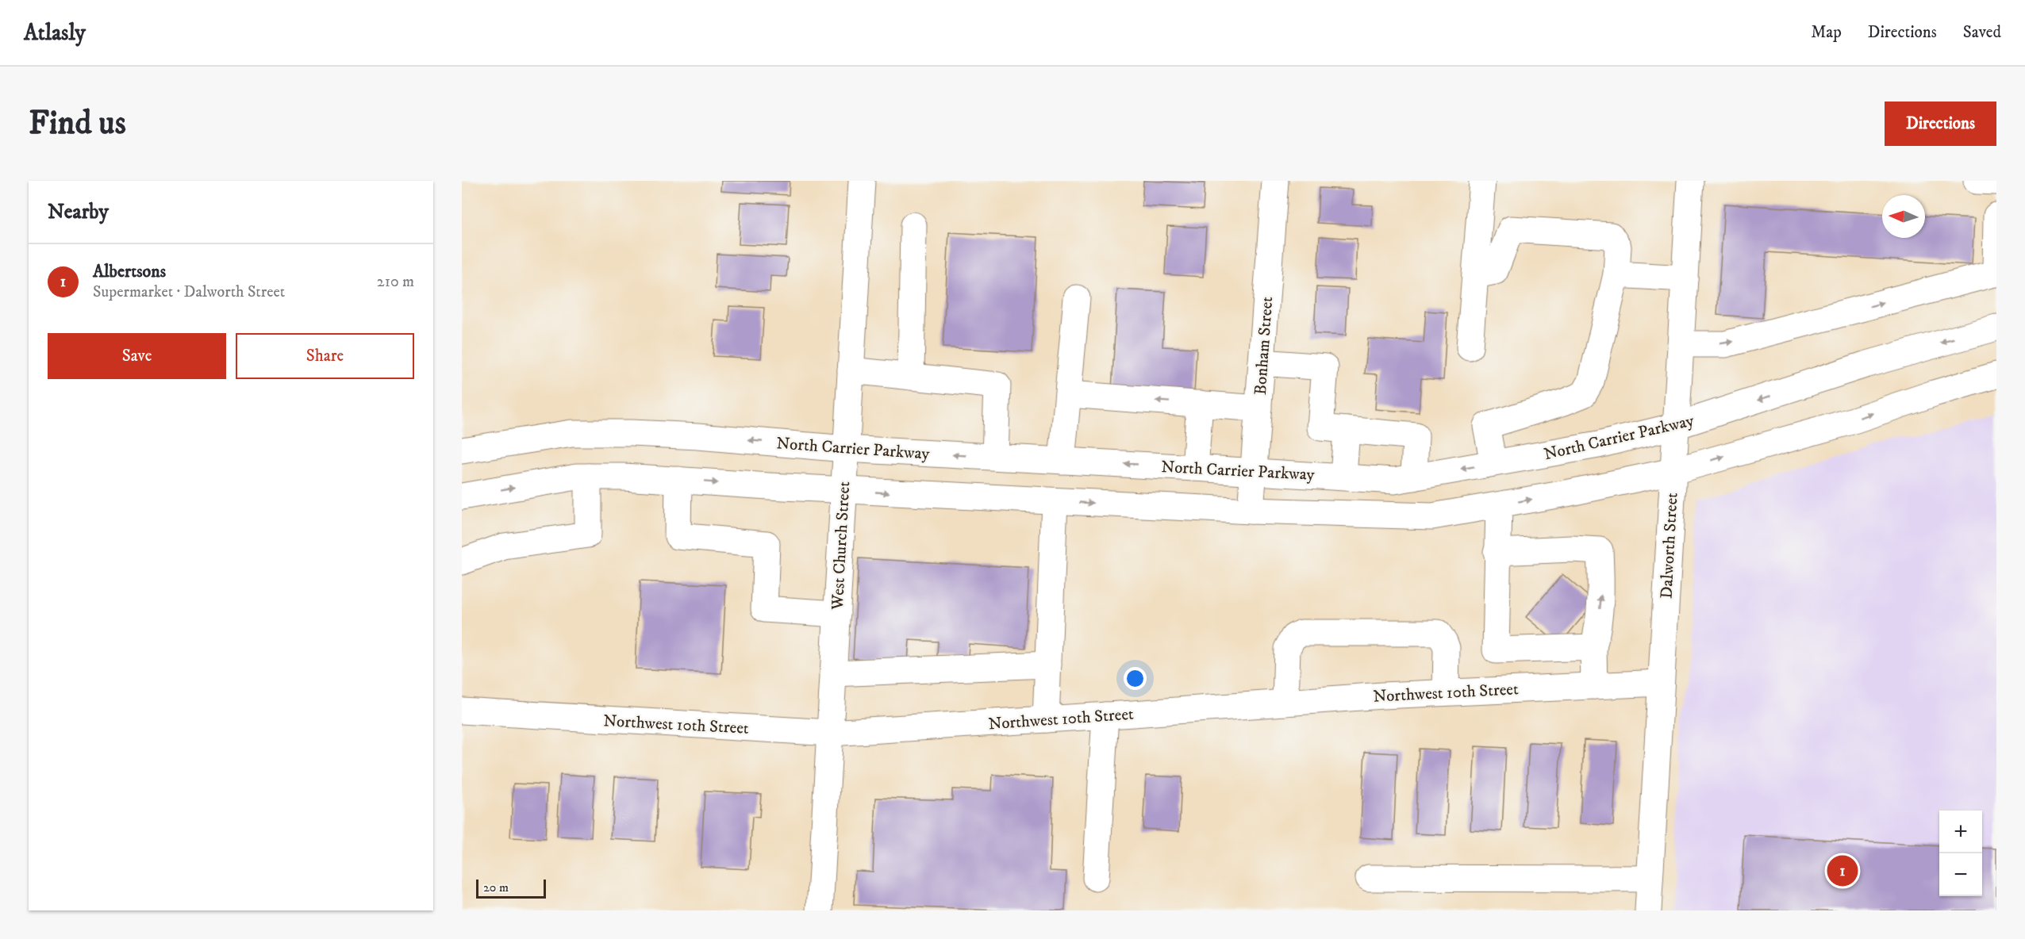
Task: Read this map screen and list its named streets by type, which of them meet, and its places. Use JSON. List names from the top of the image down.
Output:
{
  "streets": {
    "main road": [
      "Bonham Street",
      "North Carrier Parkway",
      "West Church Street",
      "Dalworth Street",
      "Northwest 10th Street"
    ]
  },
  "crossings": [
    ["Bonham Street", "North Carrier Parkway"],
    ["North Carrier Parkway", "West Church Street"],
    ["North Carrier Parkway", "Dalworth Street"],
    ["West Church Street", "Northwest 10th Street"],
    ["Dalworth Street", "Northwest 10th Street"]
  ],
  "scale_bar": "20 m",
  "north": "left",
  "page": {
    "header": "Atlasly",
    "nav": ["Map", "Directions", "Saved"],
    "buttons": [
      "Directions",
      ["Save", "Share"]
    ],
    "title": "Find us",
    "heading": "Nearby",
    "list": [
      {
        "mark": "1",
        "name": "Albertsons",
        "note": "Supermarket · Dalworth Street",
        "value": "210 m"
      }
    ],
    "map_buttons": ["+", "−"],
    "pins": "1",
    "scale": "20 m"
  }
}
